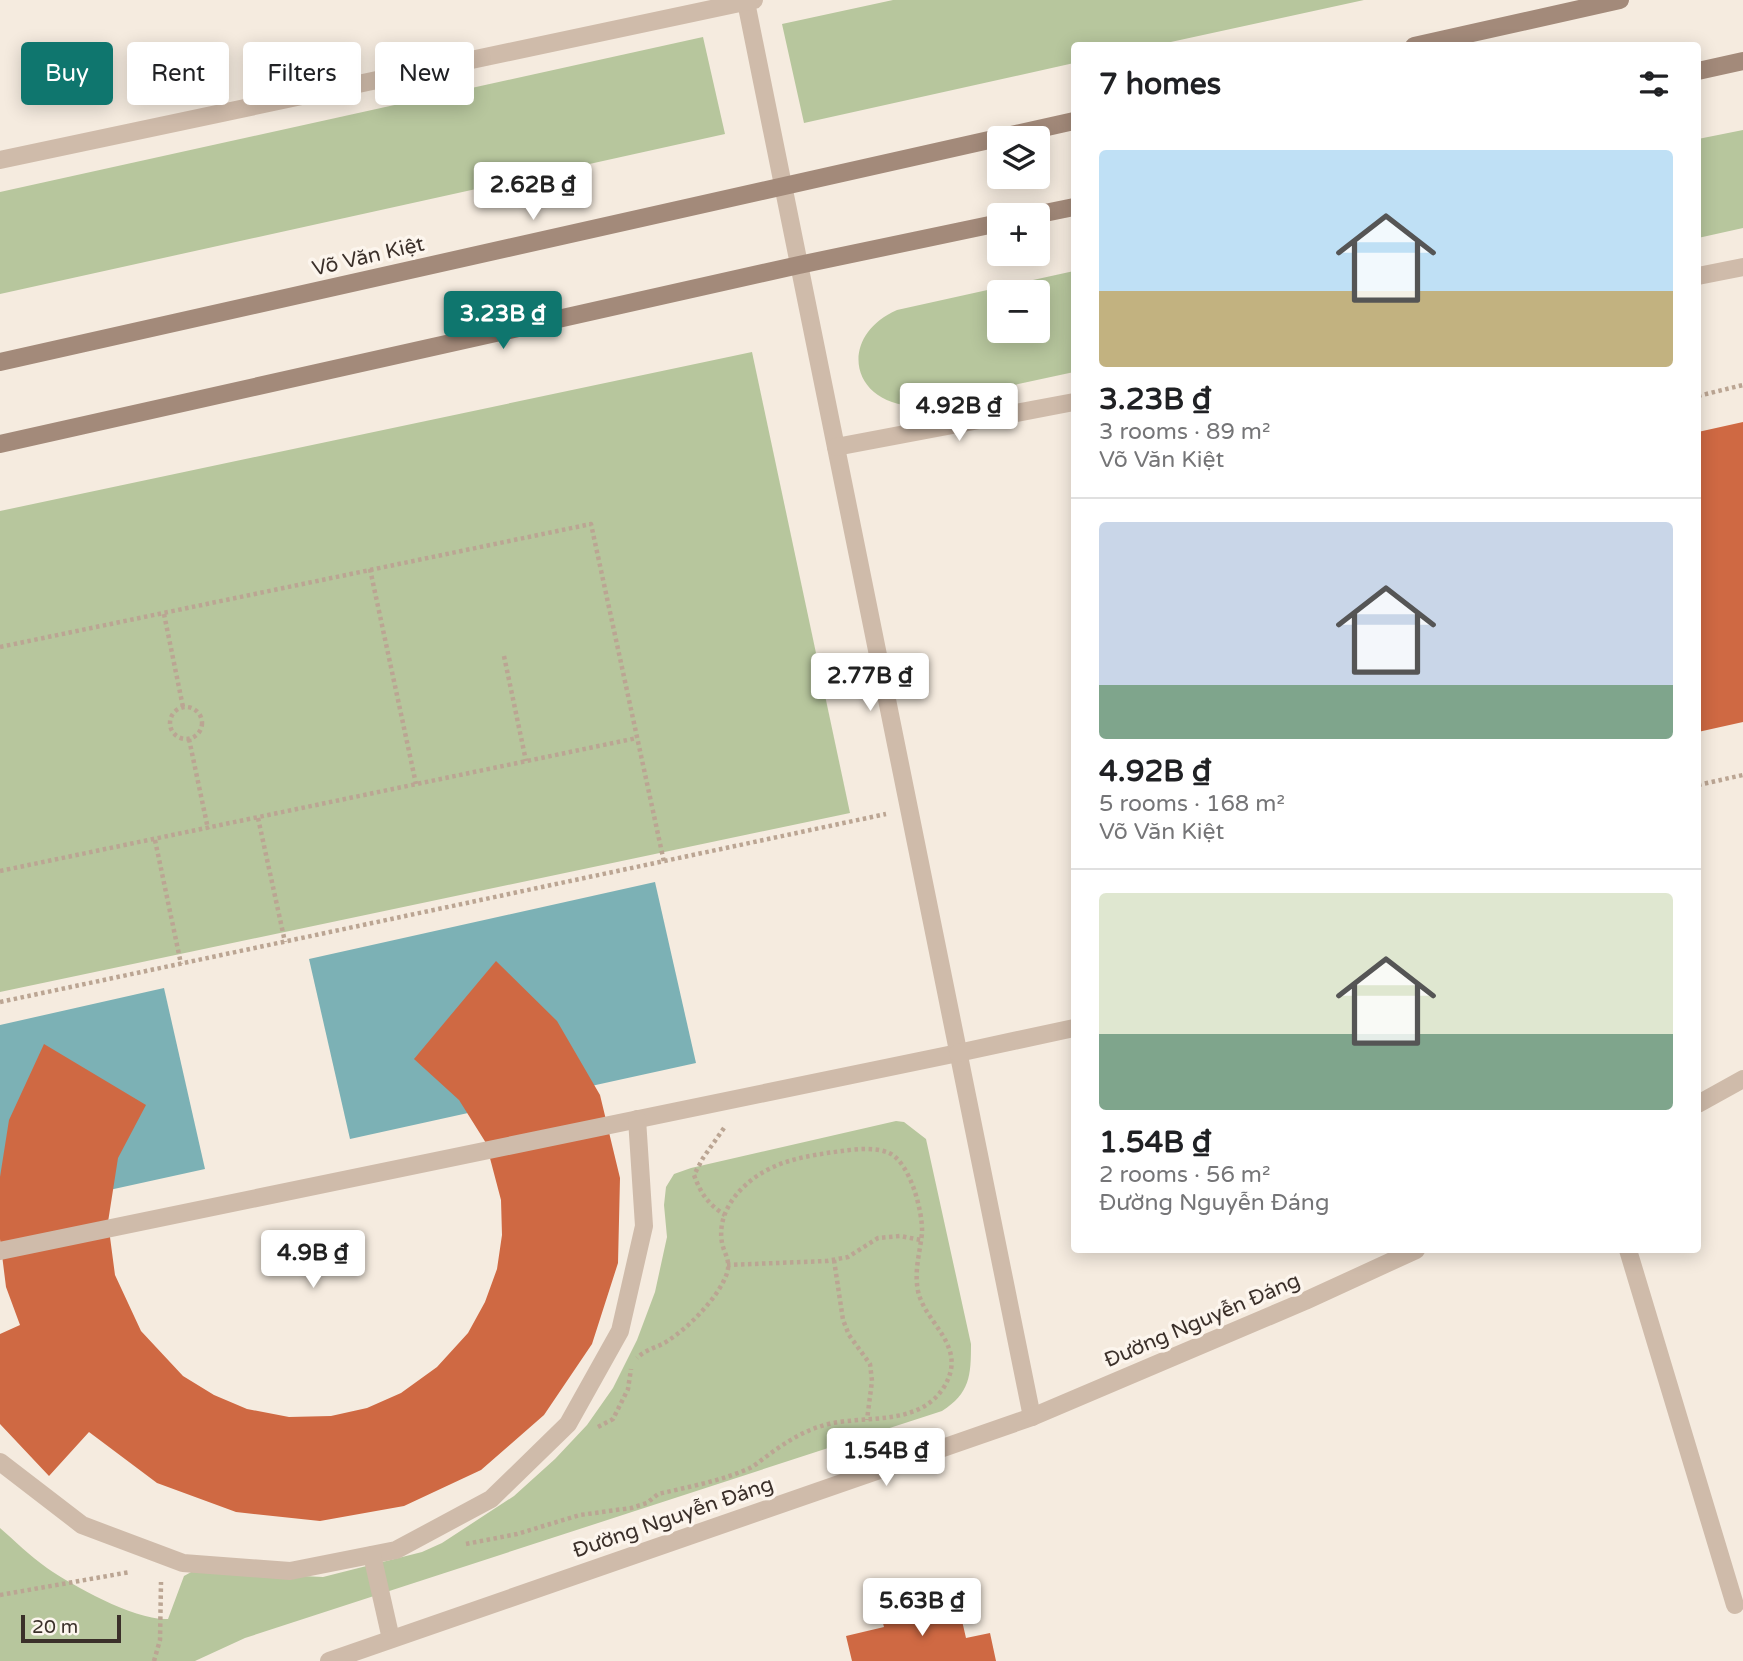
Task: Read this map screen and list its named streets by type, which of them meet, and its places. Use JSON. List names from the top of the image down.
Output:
{
  "streets": {
    "main road": ["Võ Văn Kiệt"],
    "street": ["Đường Nguyễn Đáng"]
  },
  "scale_bar": "20 m",
  "page": {
    "chip": [
      "Buy",
      "Rent",
      "Filters",
      "New"
    ],
    "heading": "7 homes",
    "map_buttons": ["+", "−"],
    "list": [
      {
        "name": "3.23B ₫",
        "note": "3 rooms · 89 m² · Võ Văn Kiệt"
      },
      {
        "name": "4.92B ₫",
        "note": "5 rooms · 168 m² · Võ Văn Kiệt"
      },
      {
        "name": "1.54B ₫",
        "note": "2 rooms · 56 m² · Đường Nguyễn Đáng"
      }
    ],
    "price": [
      "2.62B ₫",
      "3.23B ₫",
      "4.92B ₫",
      "2.77B ₫",
      "4.9B ₫",
      "1.54B ₫",
      "5.63B ₫"
    ],
    "scale": "20 m"
  }
}
